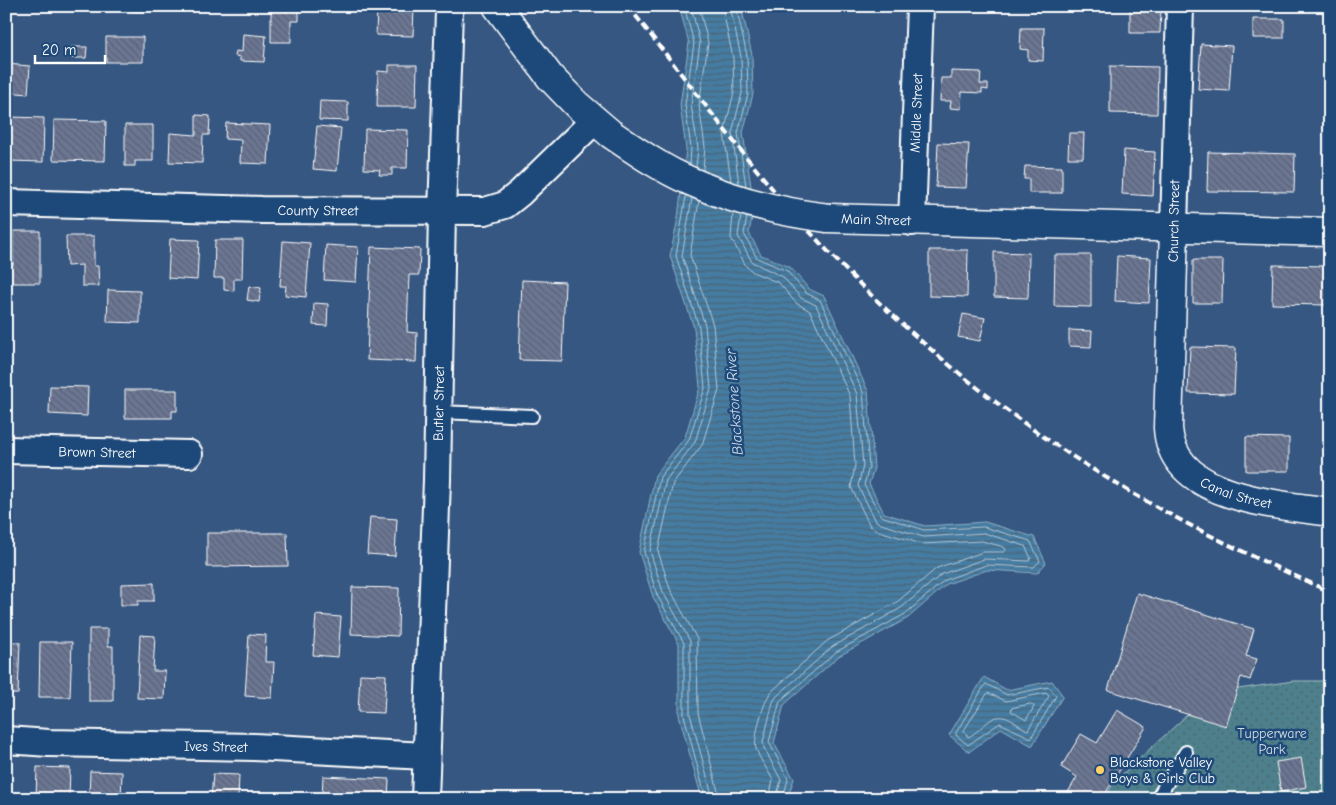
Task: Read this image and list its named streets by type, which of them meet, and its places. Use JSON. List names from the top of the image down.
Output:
{
  "streets": {
    "main road": ["Main Street", "Church Street", "Canal Street"],
    "street": [
      "Middle Street",
      "County Street",
      "Butler Street",
      "Brown Street",
      "Ives Street"
    ]
  },
  "crossings": [
    ["Middle Street", "Main Street"],
    ["County Street", "Main Street"],
    ["County Street", "Butler Street"],
    ["Main Street", "Church Street"],
    ["Church Street", "Canal Street"],
    ["Butler Street", "Ives Street"]
  ],
  "water": ["Blackstone River"],
  "parks": ["Tupperware Park"],
  "places": ["Blackstone Valley Boys & Girls Club"],
  "scale_bar": "20 m"
}
